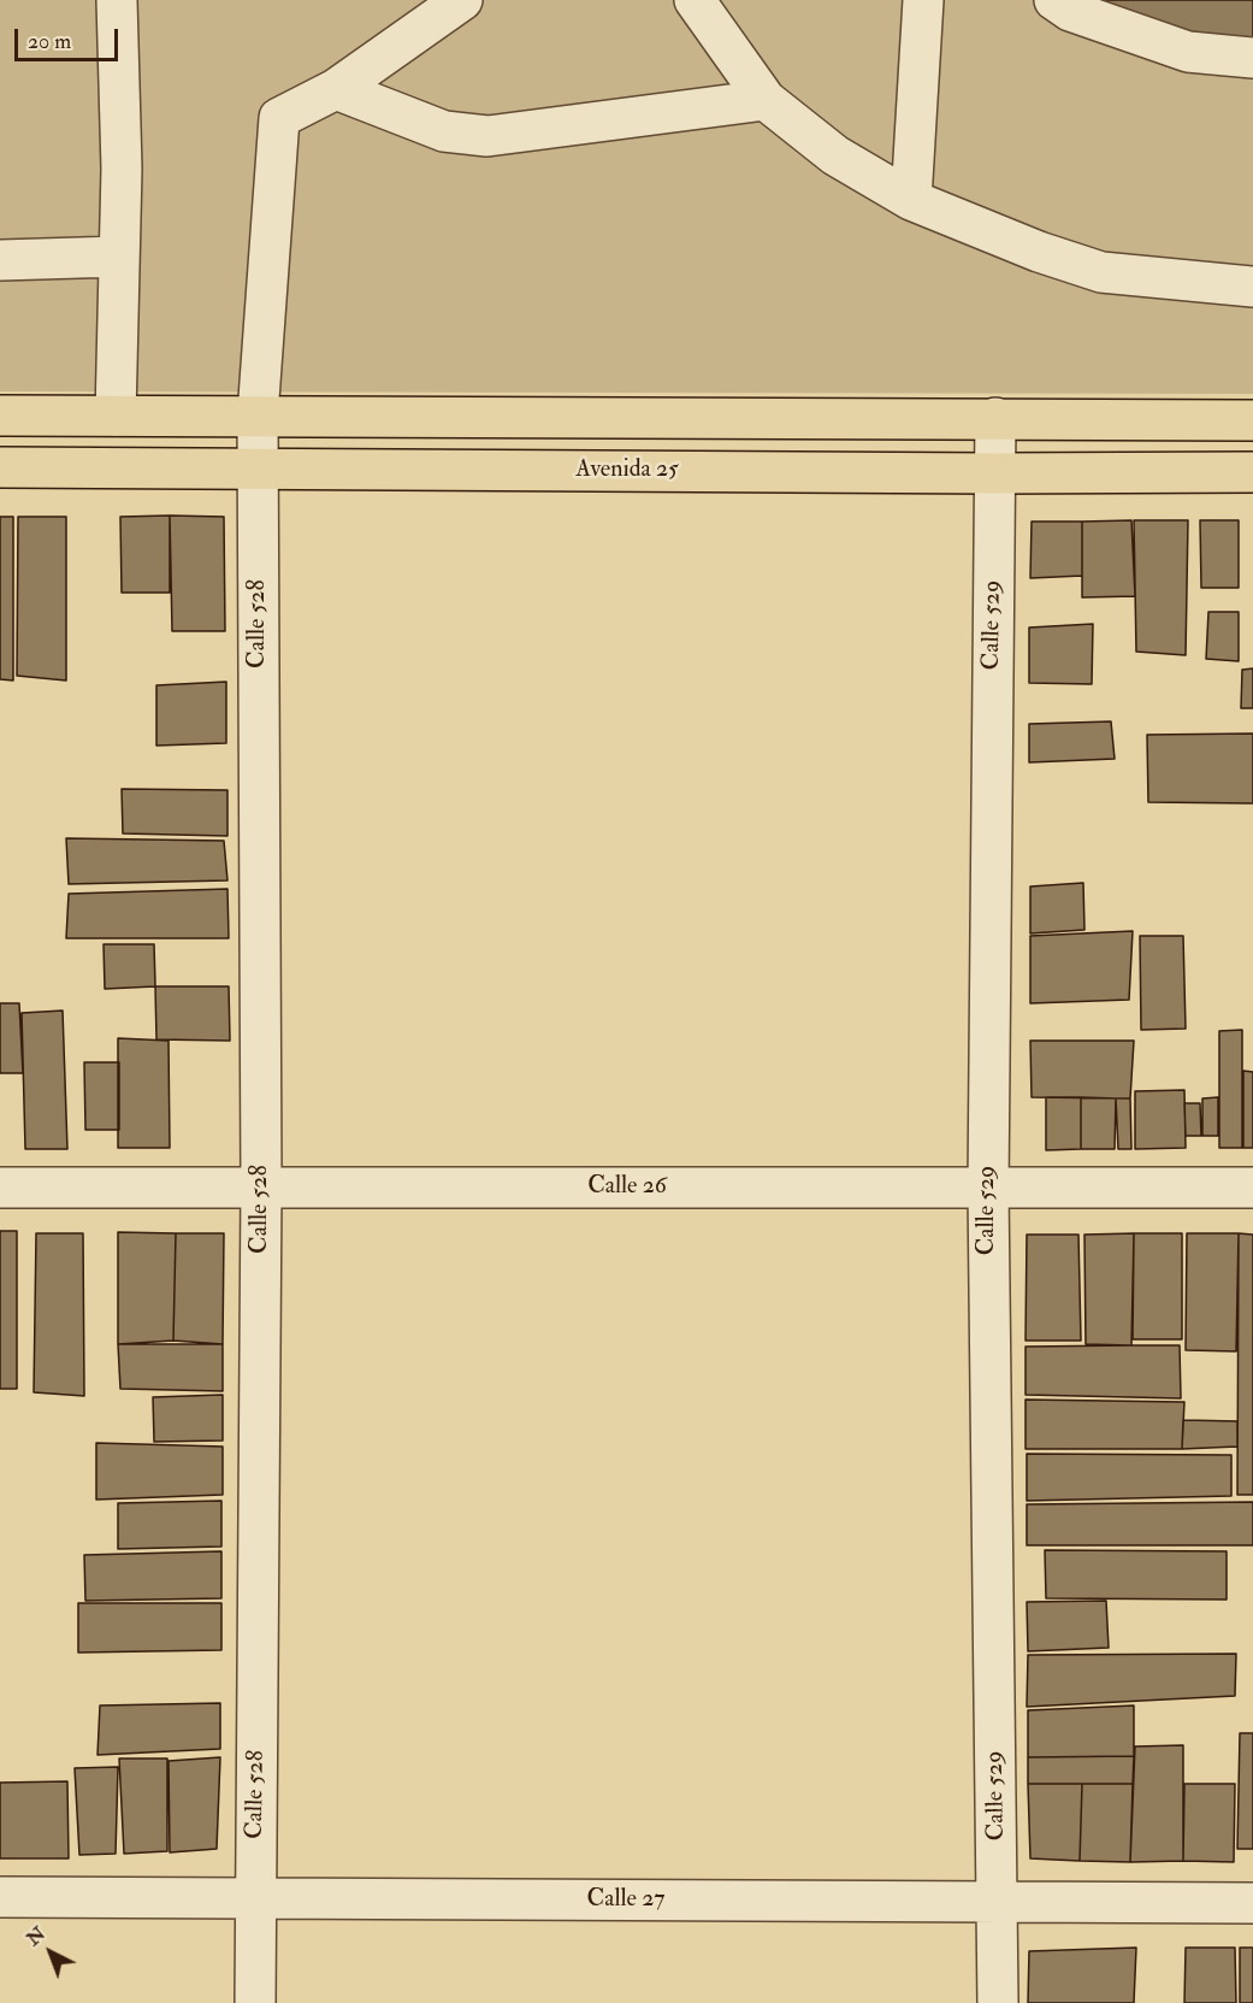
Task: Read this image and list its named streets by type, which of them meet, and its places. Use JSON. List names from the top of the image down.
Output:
{
  "streets": {
    "main road": ["Avenida 25"],
    "street": [
      "Calle 528",
      "Calle 529",
      "Calle 26",
      "Calle 27"
    ]
  },
  "crossings": [
    ["Avenida 25", "Calle 528"],
    ["Avenida 25", "Calle 529"],
    ["Calle 528", "Calle 26"],
    ["Calle 528", "Calle 27"],
    ["Calle 529", "Calle 26"],
    ["Calle 529", "Calle 27"]
  ],
  "scale_bar": "20 m",
  "north": "top left"
}
